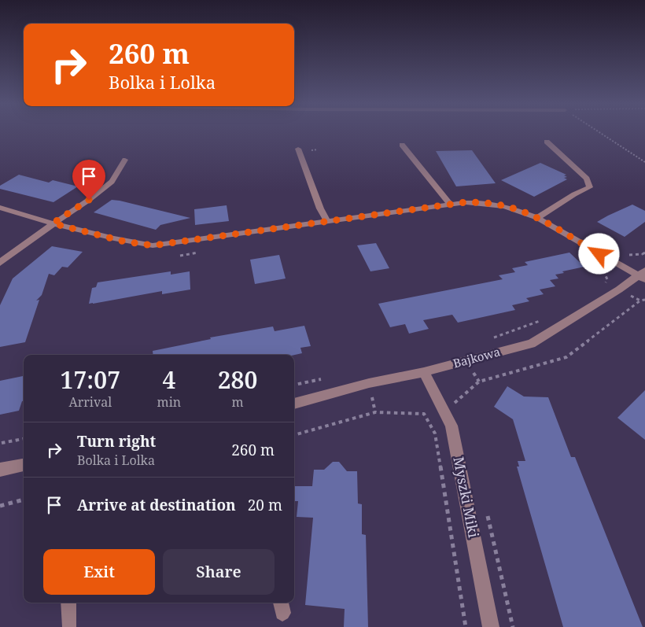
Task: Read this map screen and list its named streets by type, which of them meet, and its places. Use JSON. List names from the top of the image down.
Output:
{
  "streets": {
    "street": ["Bajkowa", "Myszki Miki"]
  },
  "crossings": [
    ["Bajkowa", "Myszki Miki"]
  ],
  "page": {
    "turn": ["260 m", "Bolka i Lolka"],
    "eta": [
      "17:07",
      "Arrival",
      "4",
      "min",
      "280",
      "m"
    ],
    "list": [
      {
        "name": "Turn right",
        "note": "Bolka i Lolka",
        "value": "260 m"
      },
      {
        "name": "Arrive at destination",
        "value": "20 m"
      }
    ],
    "buttons": ["Exit", "Share"]
  }
}
